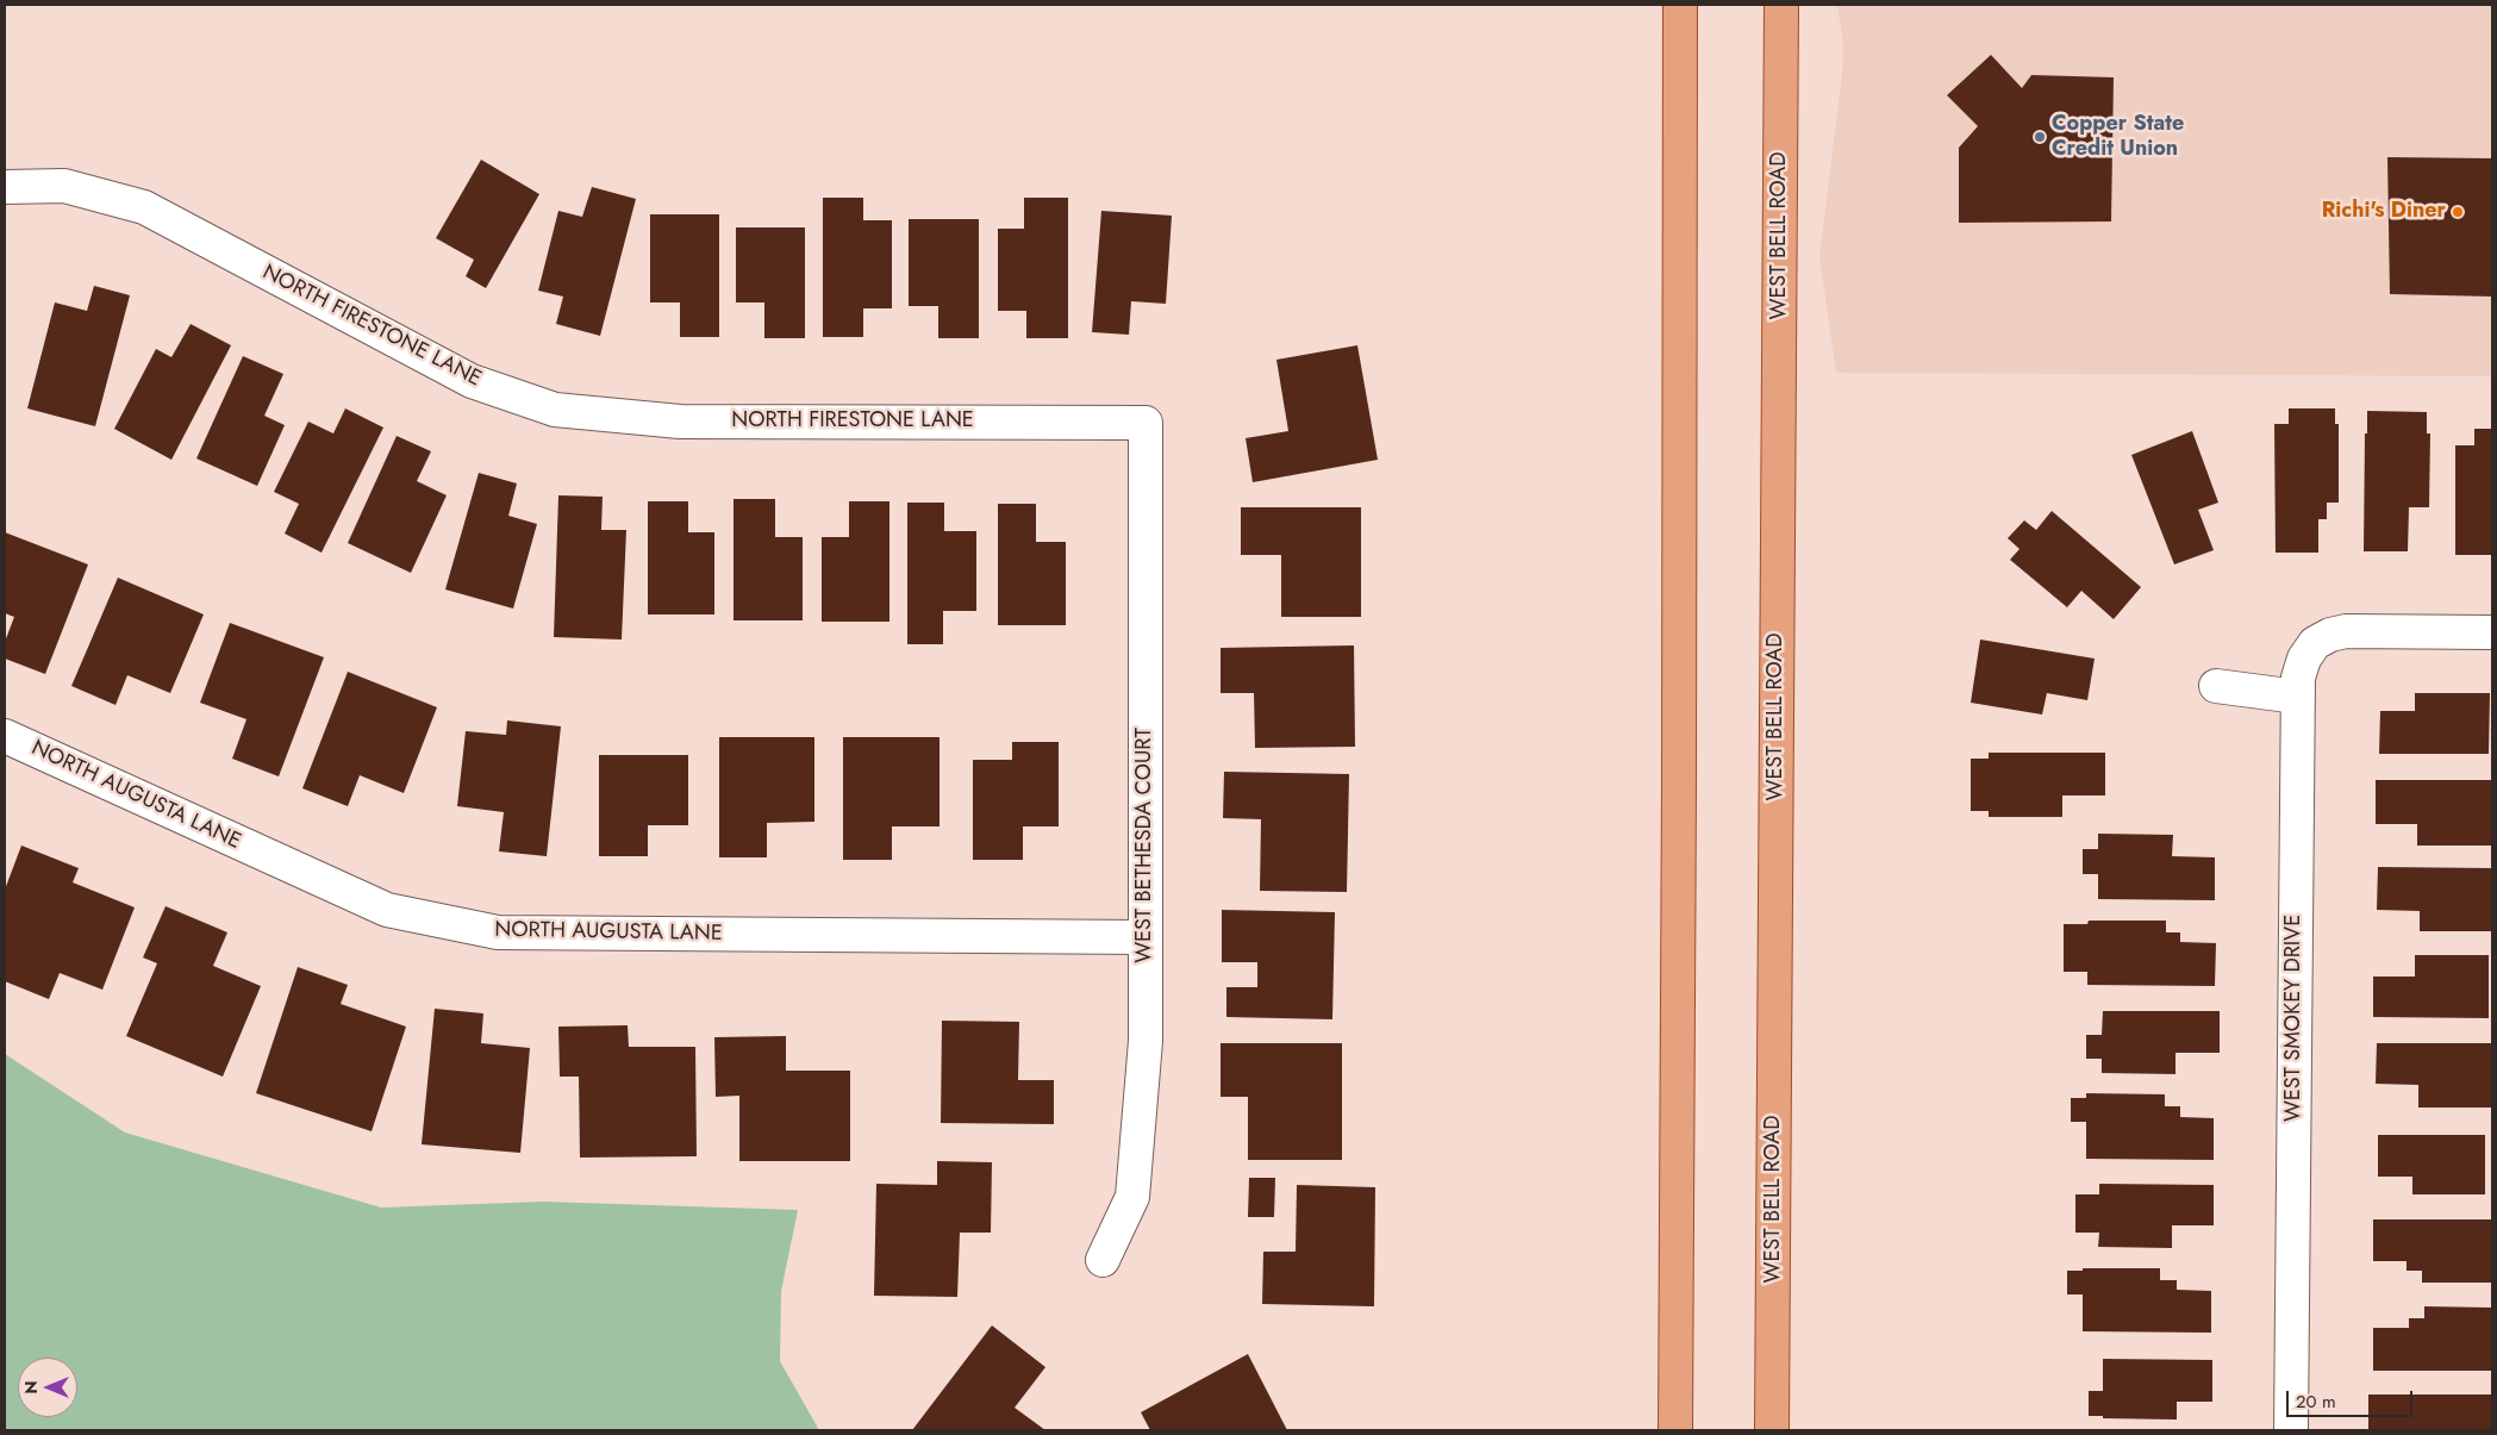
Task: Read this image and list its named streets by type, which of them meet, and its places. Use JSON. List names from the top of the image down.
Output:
{
  "streets": {
    "main road": ["WEST BELL ROAD"],
    "street": [
      "NORTH FIRESTONE LANE",
      "NORTH AUGUSTA LANE",
      "WEST BETHESDA COURT",
      "WEST SMOKEY DRIVE"
    ]
  },
  "crossings": [
    ["NORTH FIRESTONE LANE", "WEST BETHESDA COURT"],
    ["NORTH AUGUSTA LANE", "WEST BETHESDA COURT"]
  ],
  "places": ["Copper State Credit Union", "Richi's Diner"],
  "scale_bar": "20 m",
  "north": "left"
}
